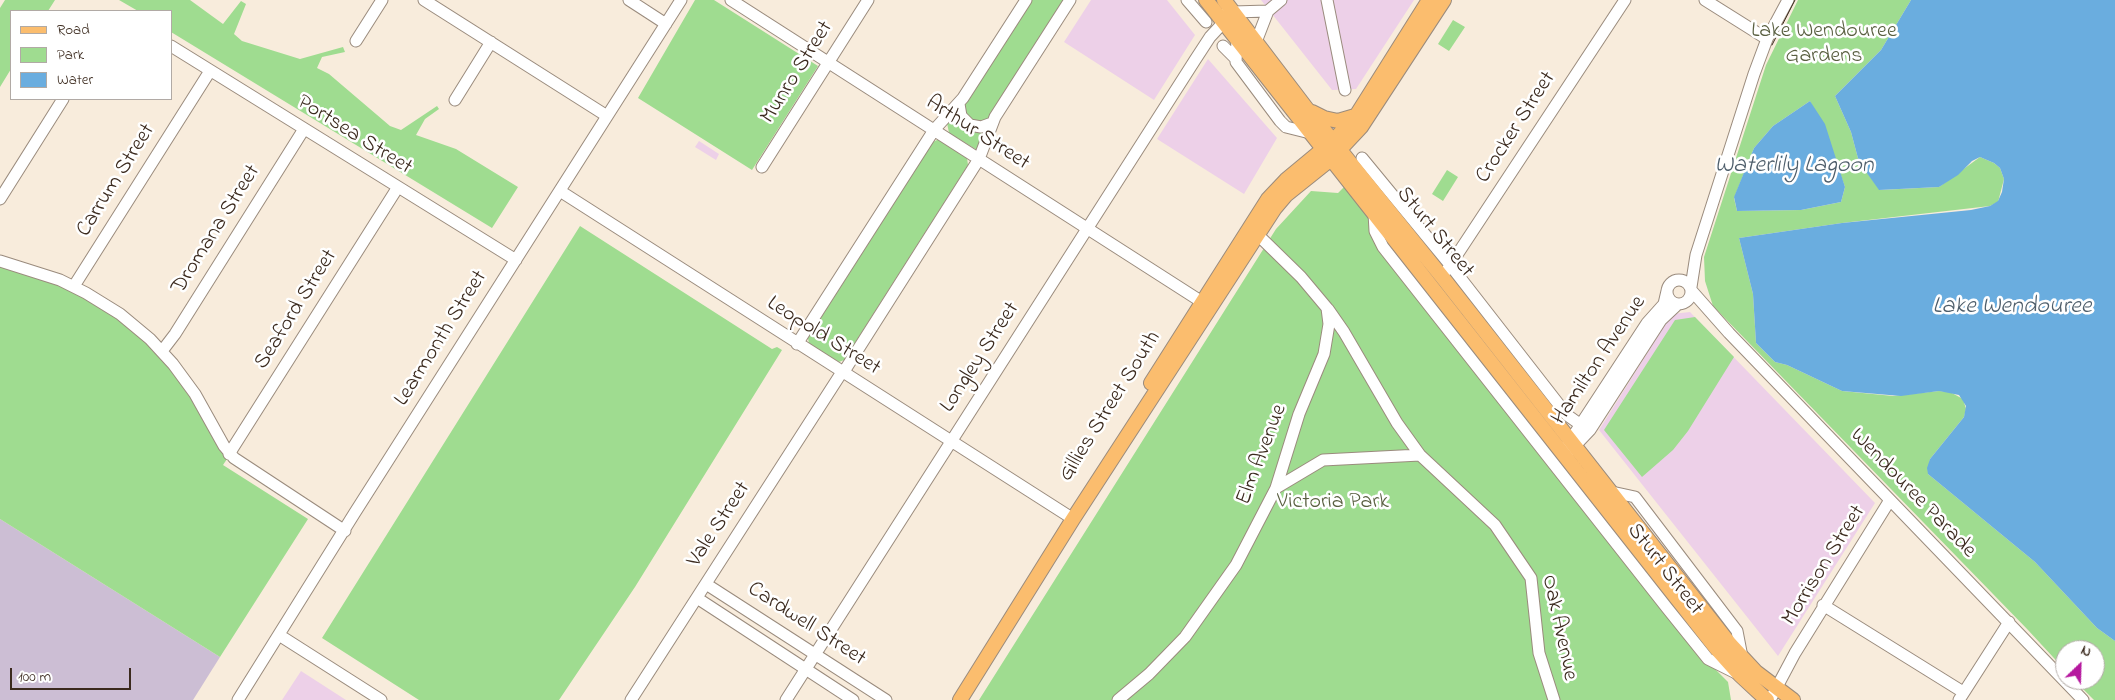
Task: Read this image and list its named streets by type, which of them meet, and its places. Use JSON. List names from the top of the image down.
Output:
{
  "streets": {
    "main road": ["Sturt Street", "Gillies Street South"],
    "street": [
      "Munro Street",
      "Crocker Street",
      "Arthur Street",
      "Portsea Street",
      "Carrum Street",
      "Dromana Street",
      "Seaford Street",
      "Leopold Street",
      "Learmonth Street",
      "Longley Street",
      "Hamilton Avenue",
      "Elm Avenue",
      "Wendouree Parade",
      "Vale Street",
      "Morrison Street",
      "Cardwell Street",
      "Oak Avenue"
    ]
  },
  "crossings": [
    ["Munro Street", "Arthur Street"],
    ["Crocker Street", "Sturt Street"],
    ["Arthur Street", "Longley Street"],
    ["Arthur Street", "Gillies Street South"],
    ["Arthur Street", "Vale Street"],
    ["Portsea Street", "Carrum Street"],
    ["Portsea Street", "Dromana Street"],
    ["Portsea Street", "Seaford Street"],
    ["Portsea Street", "Learmonth Street"],
    ["Sturt Street", "Longley Street"],
    ["Sturt Street", "Hamilton Avenue"],
    ["Sturt Street", "Gillies Street South"],
    ["Sturt Street", "Morrison Street"],
    ["Leopold Street", "Learmonth Street"],
    ["Leopold Street", "Longley Street"],
    ["Leopold Street", "Gillies Street South"],
    ["Leopold Street", "Vale Street"],
    ["Longley Street", "Cardwell Street"],
    ["Hamilton Avenue", "Wendouree Parade"],
    ["Elm Avenue", "Oak Avenue"],
    ["Wendouree Parade", "Morrison Street"],
    ["Vale Street", "Cardwell Street"]
  ],
  "water": ["Waterlily Lagoon", "Lake Wendouree"],
  "parks": ["Lake Wendouree Gardens", "Victoria Park"],
  "legend": ["Road", "Park", "Water"],
  "scale_bar": "100 m",
  "north": "top right"
}
